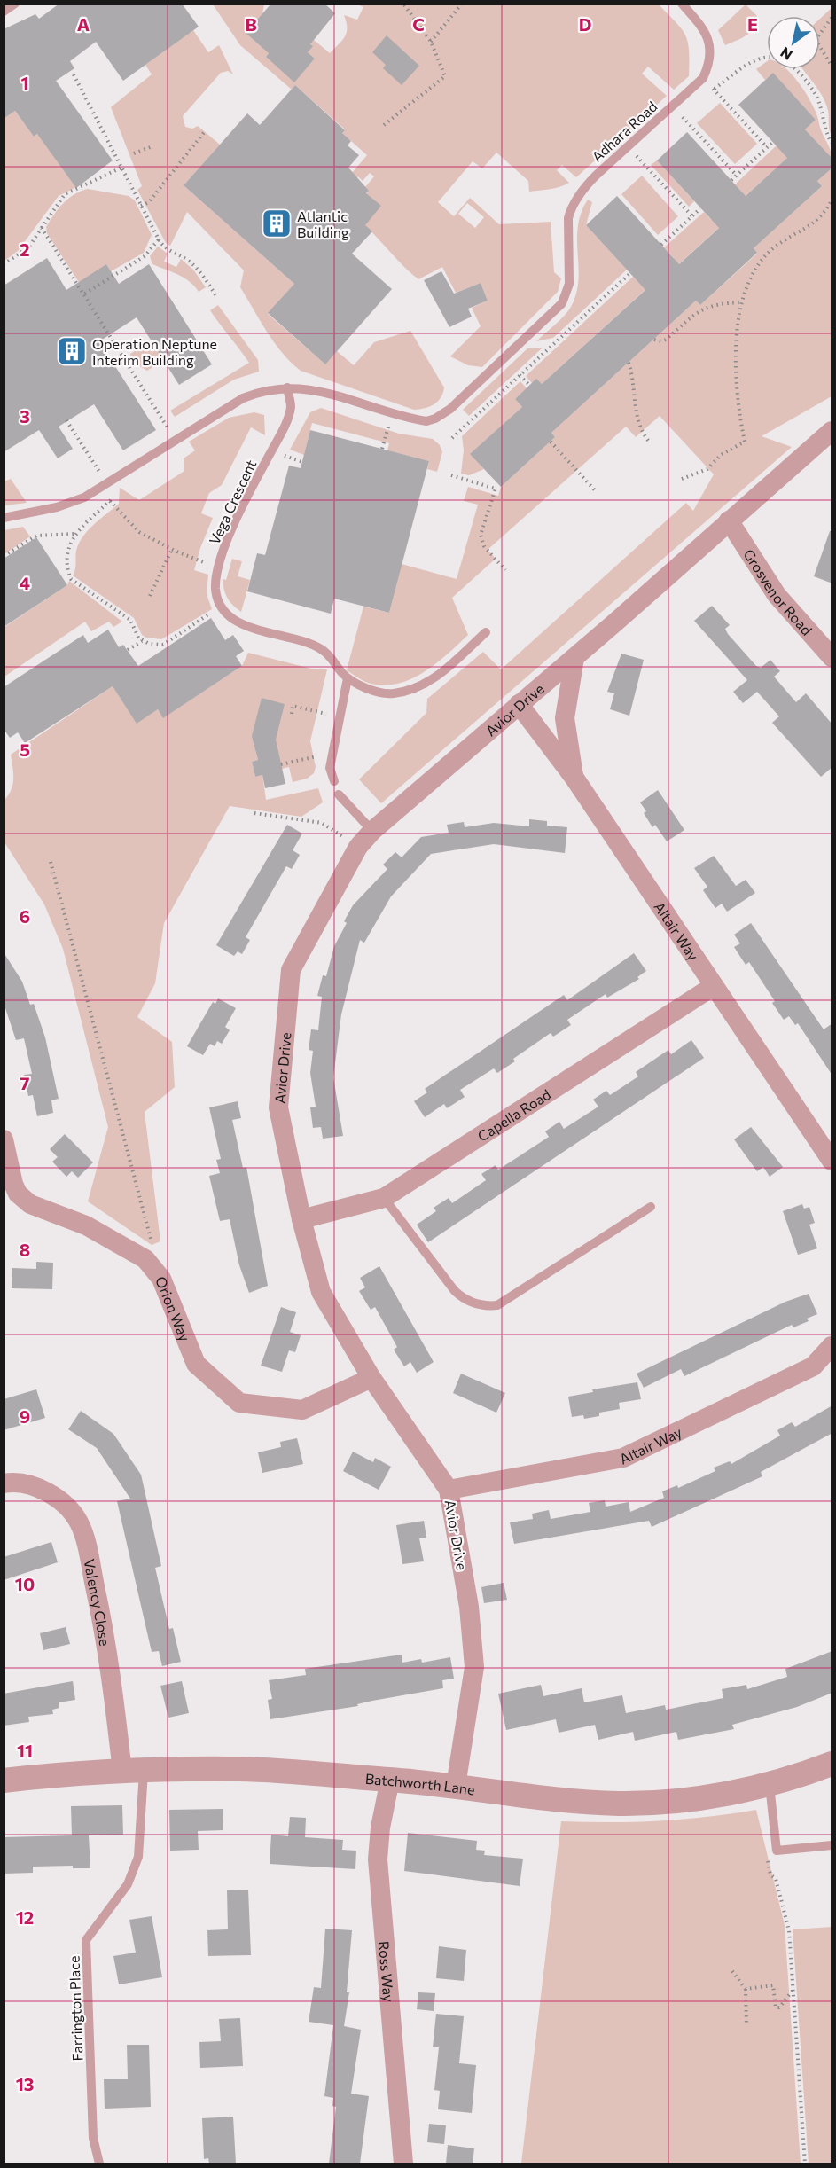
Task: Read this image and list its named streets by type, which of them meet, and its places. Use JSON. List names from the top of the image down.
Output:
{
  "streets": {
    "street": [
      "Grosvenor Road",
      "Avior Drive",
      "Altair Way",
      "Capella Road",
      "Orion Way",
      "Valency Close",
      "Batchworth Lane",
      "Ross Way"
    ],
    "lane": ["Adhara Road", "Vega Crescent", "Farrington Place"]
  },
  "crossings": [
    ["Grosvenor Road", "Avior Drive"],
    ["Avior Drive", "Altair Way"],
    ["Avior Drive", "Capella Road"],
    ["Avior Drive", "Orion Way"],
    ["Avior Drive", "Batchworth Lane"],
    ["Altair Way", "Capella Road"],
    ["Valency Close", "Batchworth Lane"],
    ["Valency Close", "Farrington Place"],
    ["Batchworth Lane", "Ross Way"],
    ["Batchworth Lane", "Farrington Place"]
  ],
  "places": {
    "building": ["Atlantic Building", "Operation Neptune Interim Building"]
  },
  "north": "bottom left",
  "grid": {
    "columns": [
      "A",
      "B",
      "C",
      "D",
      "E"
    ],
    "rows": [
      "1",
      "2",
      "3",
      "4",
      "5",
      "6",
      "7",
      "8",
      "9",
      "10",
      "11",
      "12",
      "13"
    ]
  }
}
